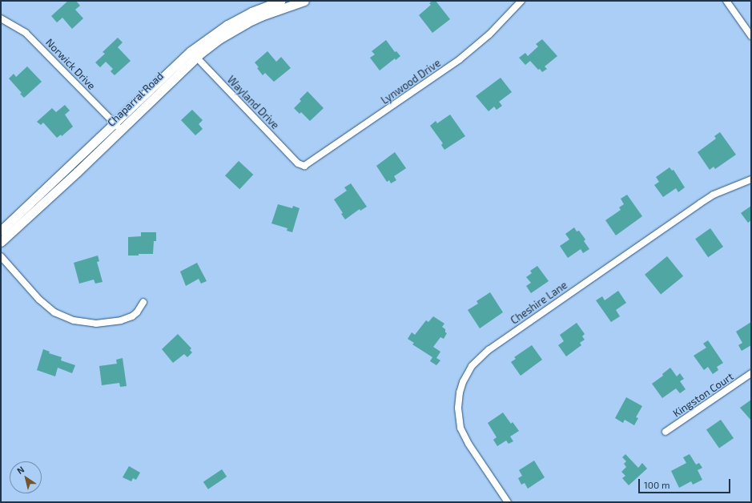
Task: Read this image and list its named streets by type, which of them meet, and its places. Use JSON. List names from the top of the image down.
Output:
{
  "streets": {
    "main road": ["Chaparral Road"],
    "street": [
      "Norwick Drive",
      "Lynwood Drive",
      "Wayland Drive",
      "Cheshire Lane",
      "Kingston Court"
    ]
  },
  "crossings": [
    ["Norwick Drive", "Chaparral Road"],
    ["Lynwood Drive", "Wayland Drive"],
    ["Chaparral Road", "Wayland Drive"]
  ],
  "scale_bar": "100 m",
  "north": "top left"
}
